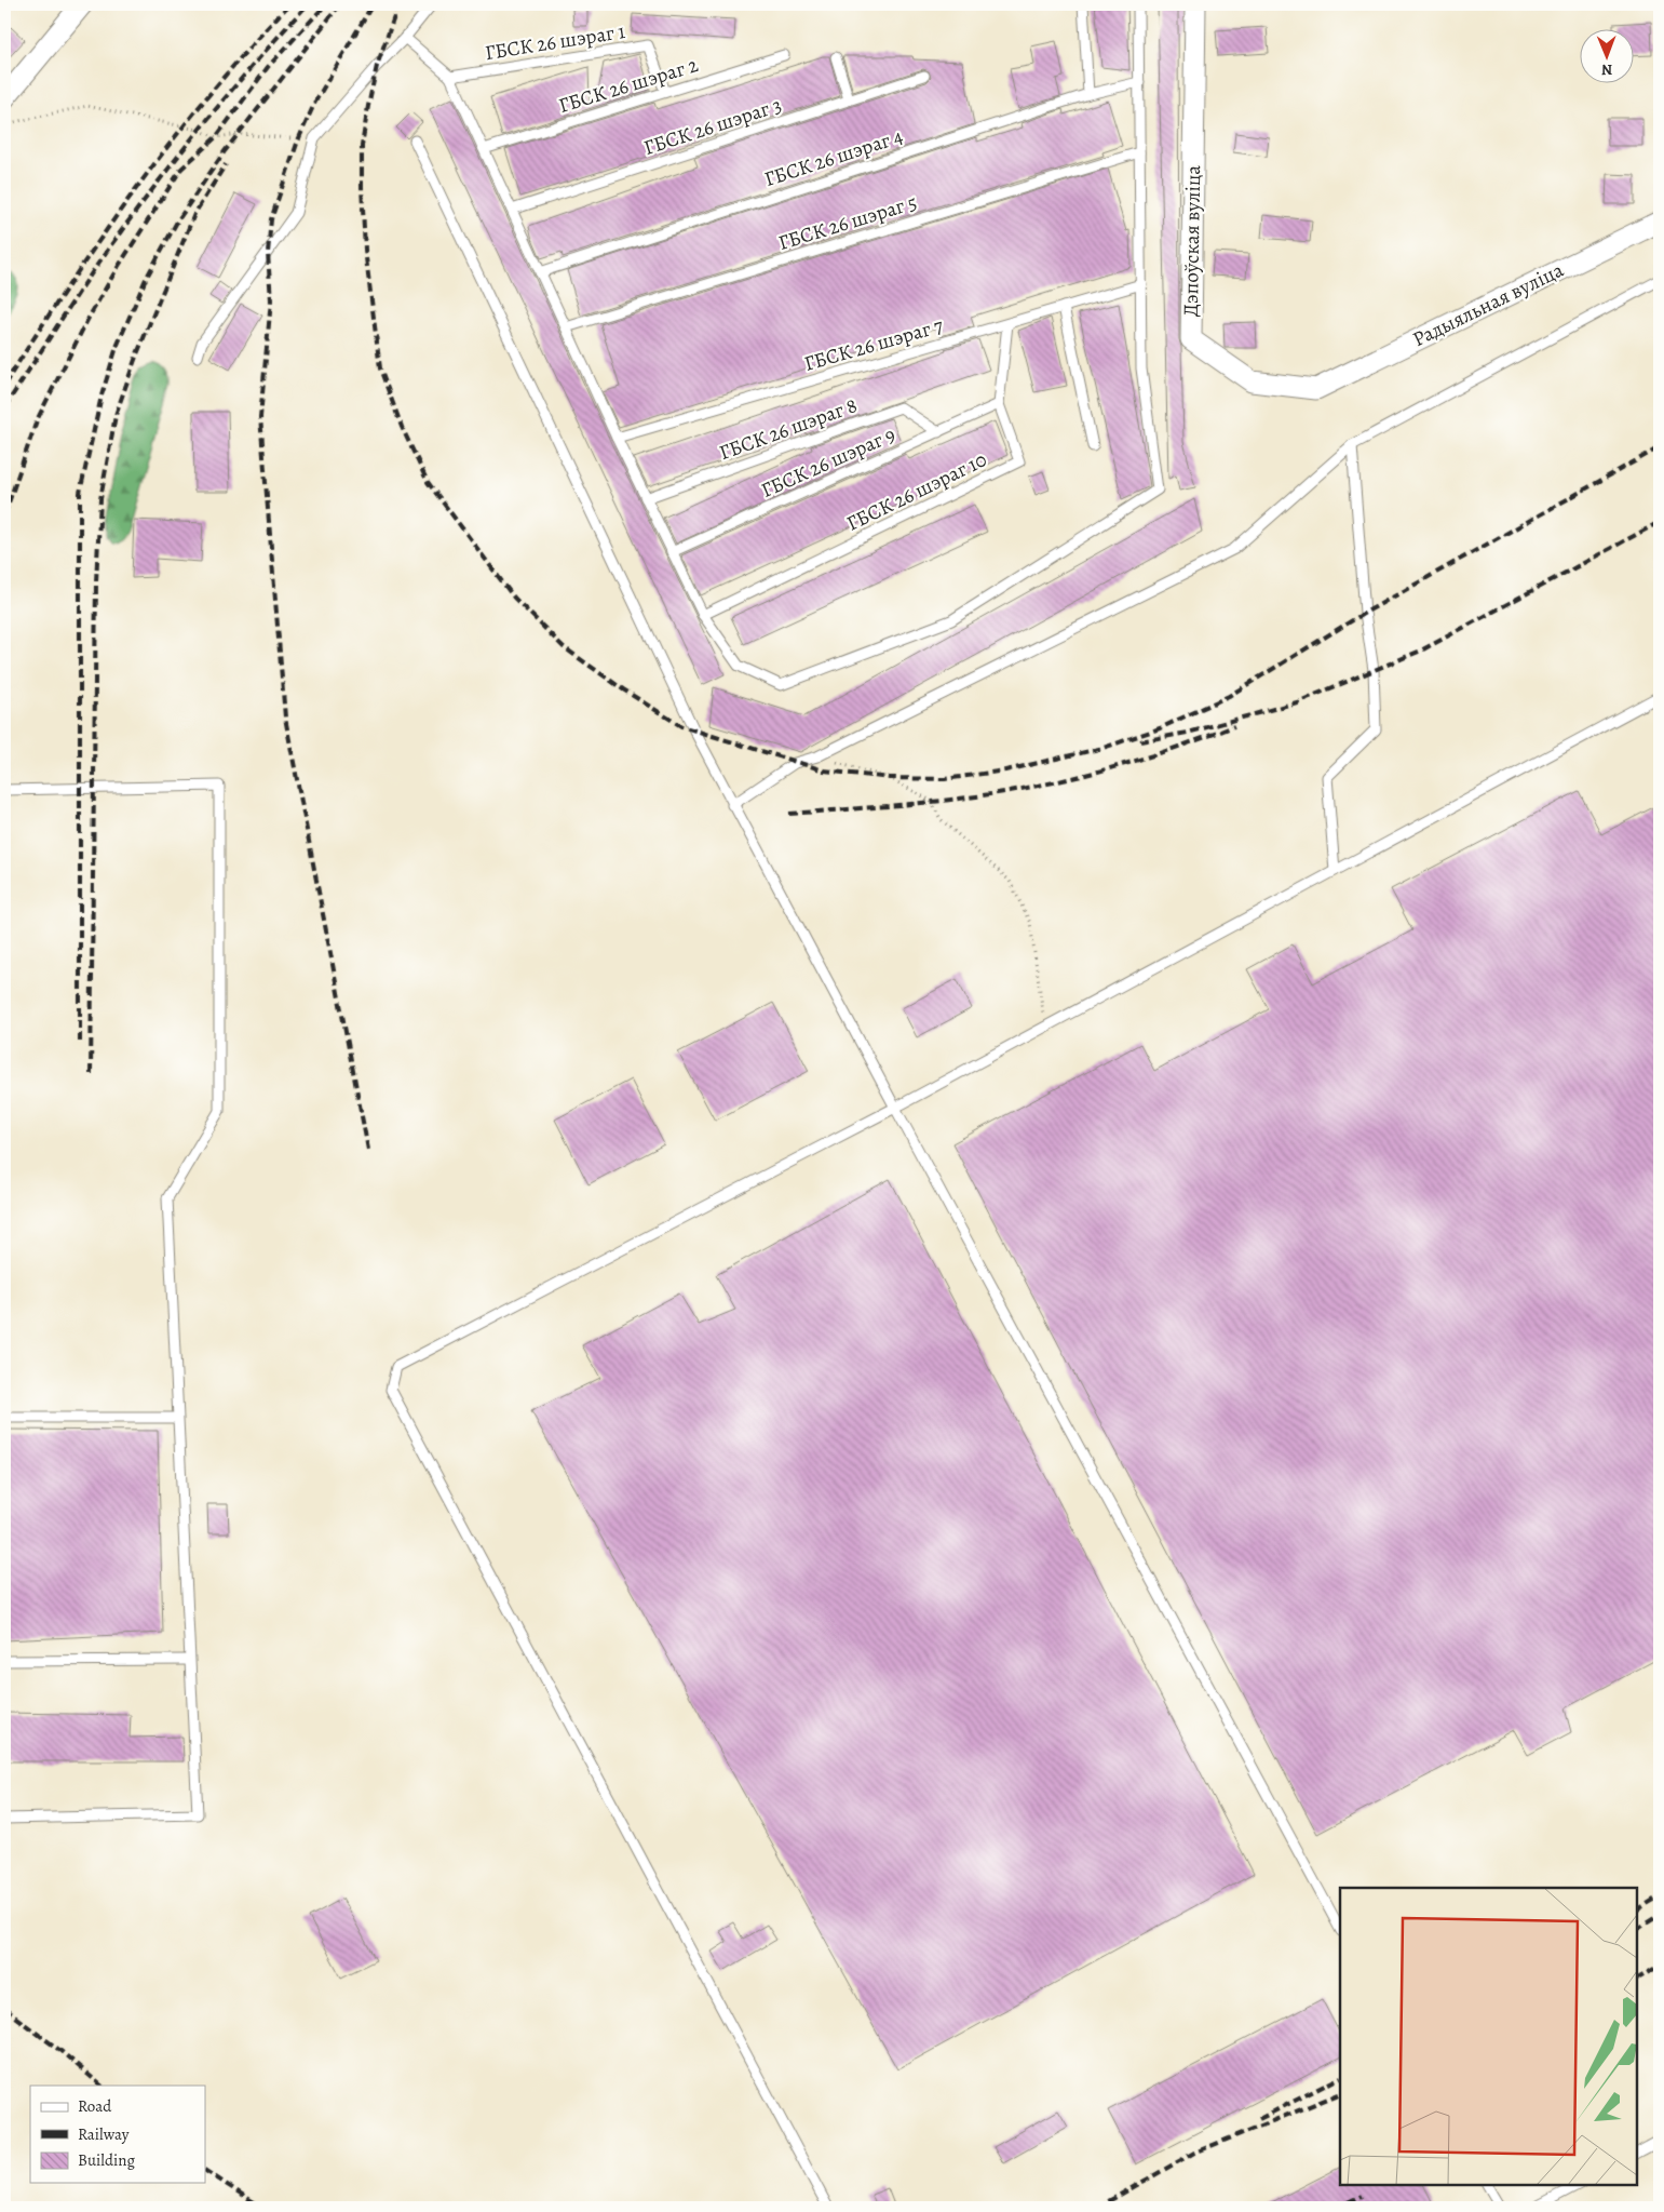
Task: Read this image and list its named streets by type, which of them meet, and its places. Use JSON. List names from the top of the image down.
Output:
{
  "streets": {
    "street": ["Дэпоўская вуліца", "Радыяльная вуліца"],
    "lane": [
      "ГБСК 26 шэраг 1",
      "ГБСК 26 шэраг 2",
      "ГБСК 26 шэраг 3",
      "ГБСК 26 шэраг 4",
      "ГБСК 26 шэраг 5",
      "ГБСК 26 шэраг 7",
      "ГБСК 26 шэраг 8",
      "ГБСК 26 шэраг 9",
      "ГБСК 26 шэраг 10"
    ]
  },
  "crossings": [
    ["ГБСК 26 шэраг 1", "ГБСК 26 шэраг 2"],
    ["Дэпоўская вуліца", "Радыяльная вуліца"],
    ["ГБСК 26 шэраг 7", "ГБСК 26 шэраг 10"],
    ["ГБСК 26 шэраг 8", "ГБСК 26 шэраг 9"],
    ["ГБСК 26 шэраг 9", "ГБСК 26 шэраг 10"]
  ],
  "legend": ["Road", "Railway", "Building"],
  "north": "bottom"
}
